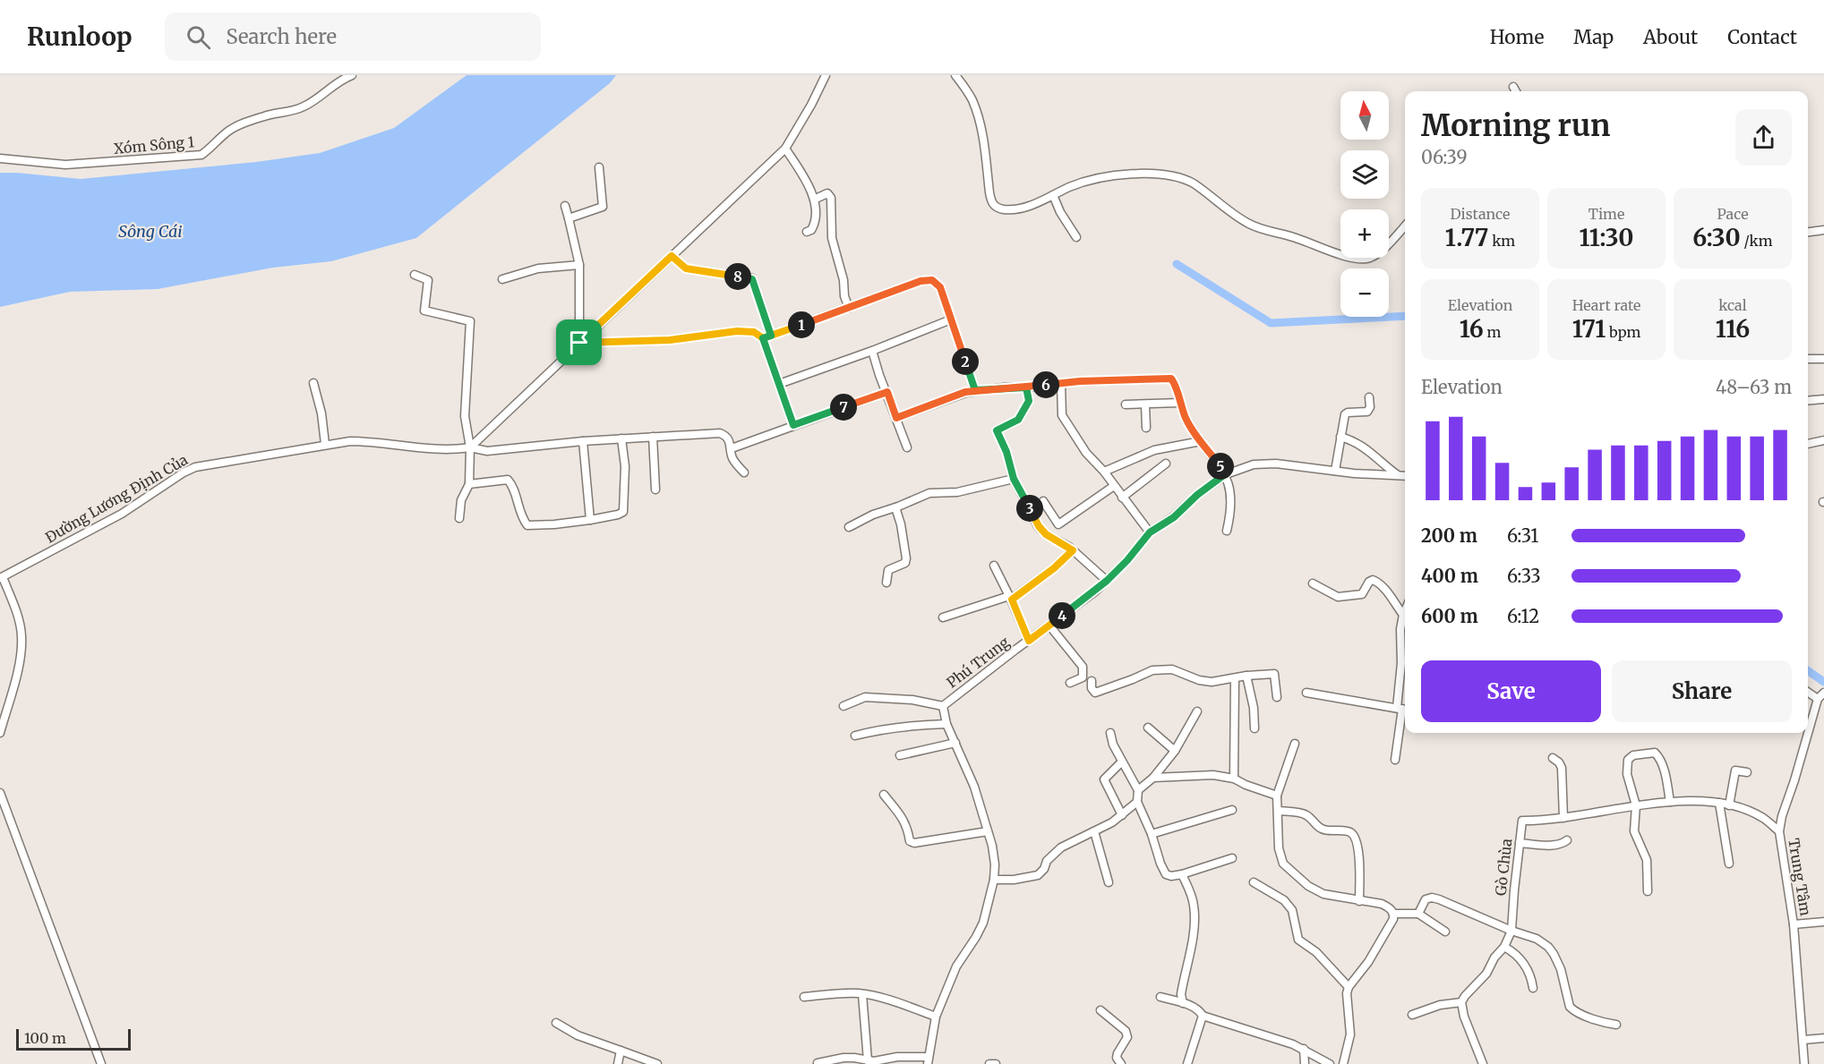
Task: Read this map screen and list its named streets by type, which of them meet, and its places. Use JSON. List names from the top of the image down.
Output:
{
  "streets": {
    "street": [
      "Xóm Sông 1",
      "Đường Lương Định Của",
      "Phú Trung",
      "Gò Chùa",
      "Trung Tâm"
    ]
  },
  "crossings": [
    ["Gò Chùa", "Trung Tâm"]
  ],
  "water": ["Sông Cái"],
  "scale_bar": "100 m",
  "north": "top",
  "page": {
    "header": "Runloop",
    "search": "Search here",
    "nav": [
      "Home",
      "Map",
      "About",
      "Contact"
    ],
    "map_buttons": ["+", "−"],
    "heading": ["Morning run", "06:39"],
    "stats": [
      ["Distance", "1.77 km"],
      ["Time", "11:30"],
      ["Pace", "6:30 /km"],
      ["Elevation", "16 m"],
      ["Heart rate", "171 bpm"],
      ["kcal", "116"]
    ],
    "pins": [
      "8",
      "1",
      "2",
      "6",
      "7",
      "5",
      "3",
      "4"
    ],
    "chart": ["Elevation", "48–63 m"],
    "list": [
      {
        "name": "200 m",
        "note": "6:31"
      },
      {
        "name": "400 m",
        "note": "6:33"
      },
      {
        "name": "600 m",
        "note": "6:12"
      }
    ],
    "buttons": ["Save", "Share"],
    "scale": "100 m"
  }
}
